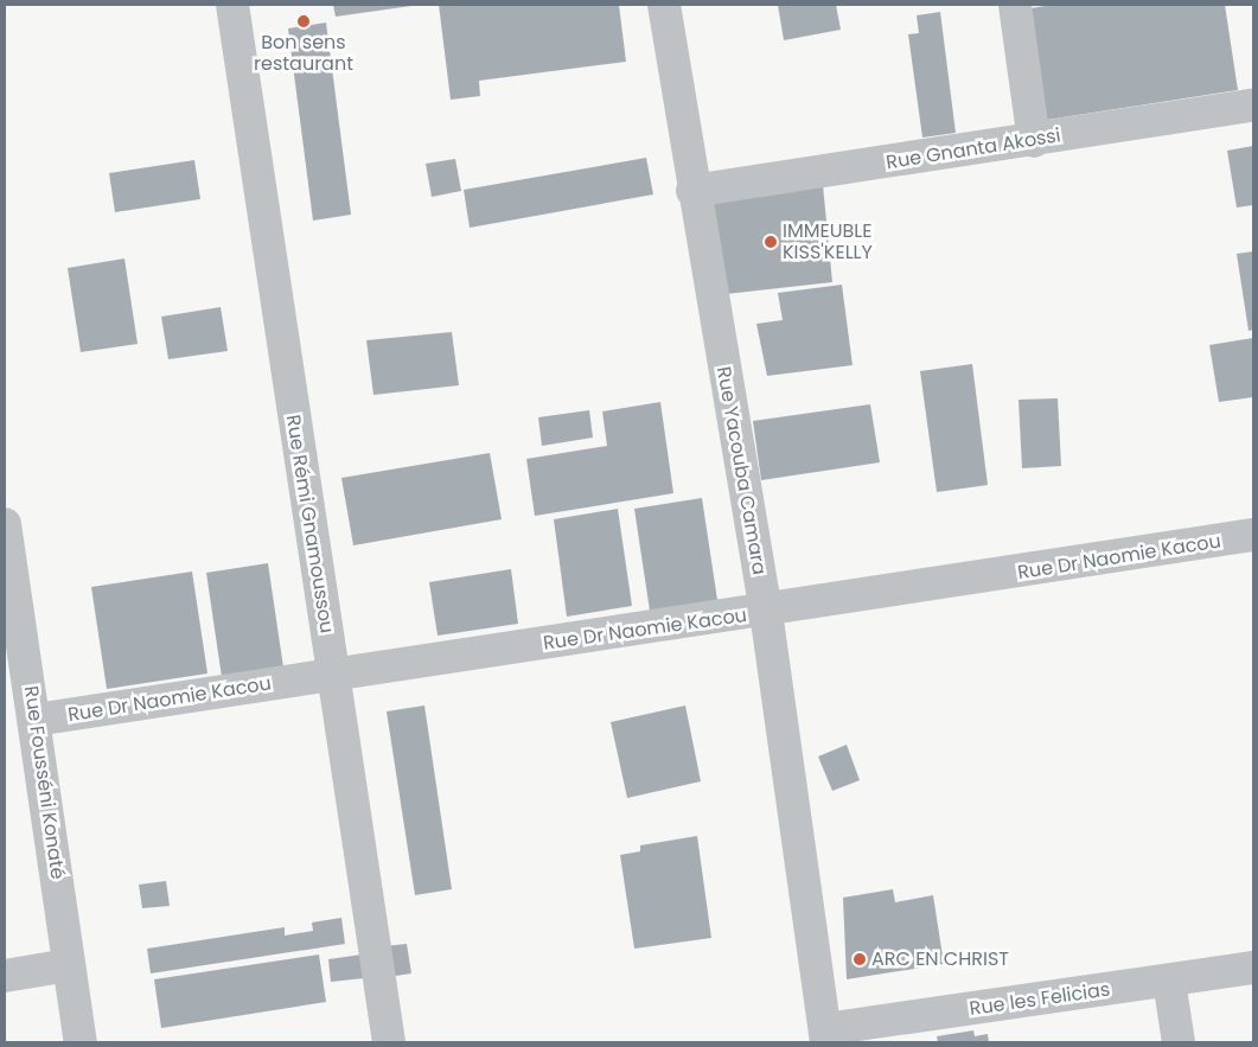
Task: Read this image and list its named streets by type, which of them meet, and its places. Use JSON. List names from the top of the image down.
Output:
{
  "streets": {
    "street": [
      "Rue Gnanta Akossi",
      "Rue Yacouba Camara",
      "Rue Rémi Gnamoussou",
      "Rue Dr Naomie Kacou",
      "Rue Fousséni Konaté",
      "Rue les Felicias"
    ]
  },
  "crossings": [
    ["Rue Gnanta Akossi", "Rue Yacouba Camara"],
    ["Rue Yacouba Camara", "Rue Dr Naomie Kacou"],
    ["Rue Yacouba Camara", "Rue les Felicias"],
    ["Rue Rémi Gnamoussou", "Rue Dr Naomie Kacou"],
    ["Rue Dr Naomie Kacou", "Rue Fousséni Konaté"]
  ],
  "places": ["Bon sens restaurant", "IMMEUBLE KISS'KELLY", "ARC EN CHRIST"]
}
